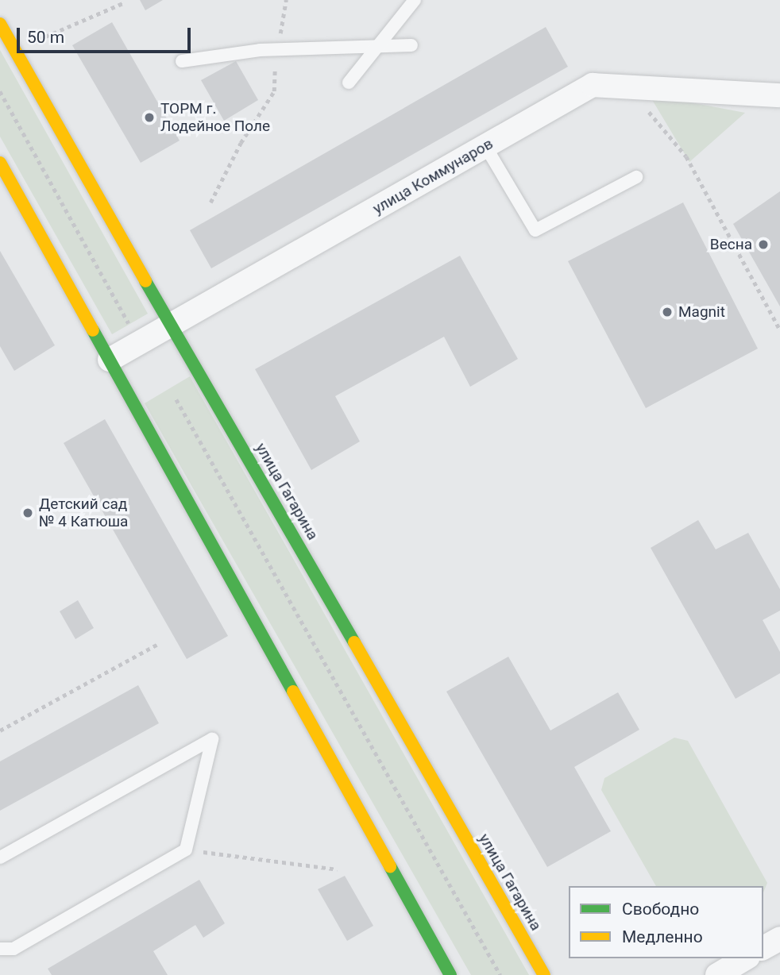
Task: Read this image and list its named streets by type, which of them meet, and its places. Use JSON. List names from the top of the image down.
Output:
{
  "streets": {
    "street": ["улица Коммунаров", "улица Гагарина"]
  },
  "crossings": [
    ["улица Коммунаров", "улица Гагарина"]
  ],
  "places": [
    "ТОРМ г. Лодейное Поле",
    "Весна",
    "Magnit",
    "Детский сад № 4 Катюша"
  ],
  "legend": ["Свободно", "Медленно"],
  "scale_bar": "50 m"
}
